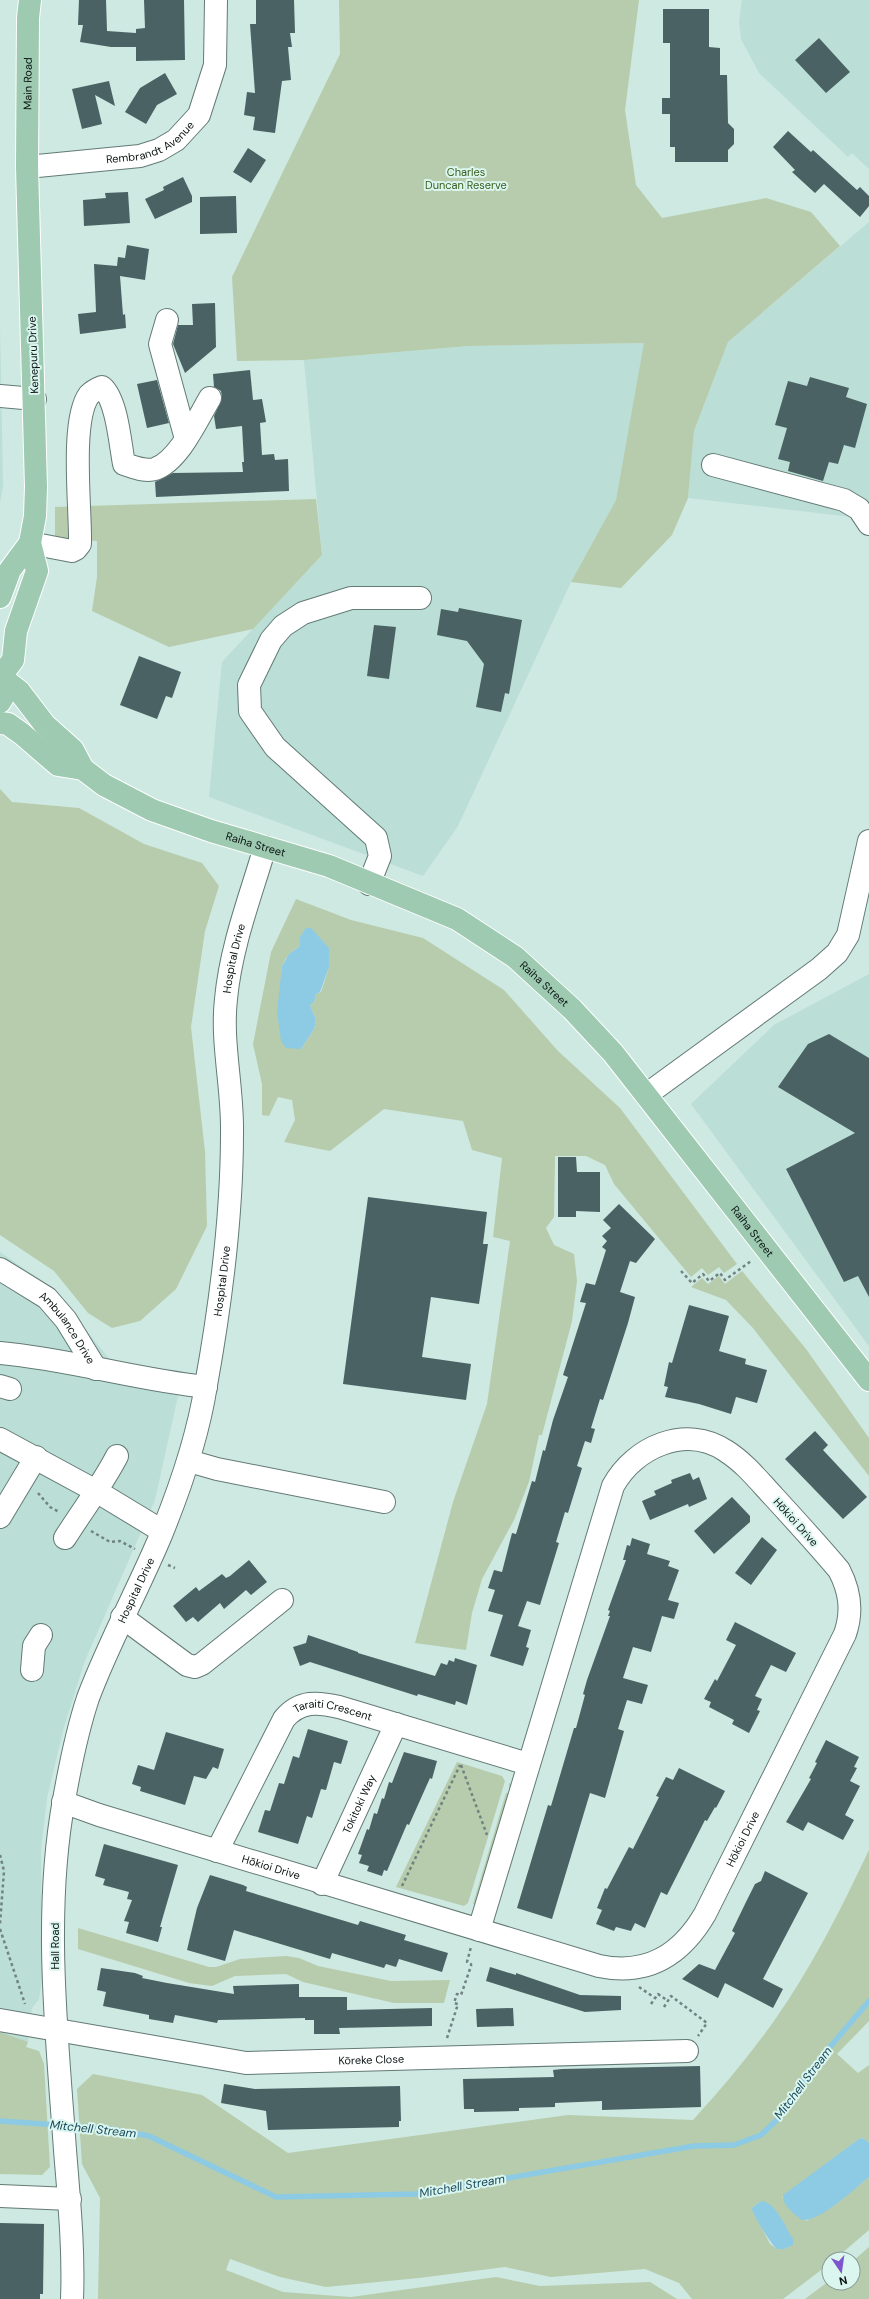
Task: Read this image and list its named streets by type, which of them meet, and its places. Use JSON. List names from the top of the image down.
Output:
{
  "streets": {
    "main road": ["Main Road", "Kenepuru Drive", "Raiha Street"],
    "street": [
      "Rembrandt Avenue",
      "Hospital Drive",
      "Ambulance Drive",
      "Hōkioi Drive",
      "Taraiti Crescent",
      "Tokitoki Way",
      "Hall Road",
      "Kōreke Close"
    ]
  },
  "crossings": [
    ["Main Road", "Rembrandt Avenue"],
    ["Main Road", "Kenepuru Drive"],
    ["Rembrandt Avenue", "Kenepuru Drive"],
    ["Kenepuru Drive", "Raiha Street"],
    ["Raiha Street", "Hospital Drive"],
    ["Hospital Drive", "Ambulance Drive"],
    ["Hospital Drive", "Hall Road"],
    ["Hōkioi Drive", "Taraiti Crescent"],
    ["Hōkioi Drive", "Tokitoki Way"],
    ["Hōkioi Drive", "Hall Road"],
    ["Taraiti Crescent", "Tokitoki Way"],
    ["Hall Road", "Kōreke Close"]
  ],
  "water": ["Mitchell Stream"],
  "parks": ["Charles Duncan Reserve"],
  "north": "bottom"
}
